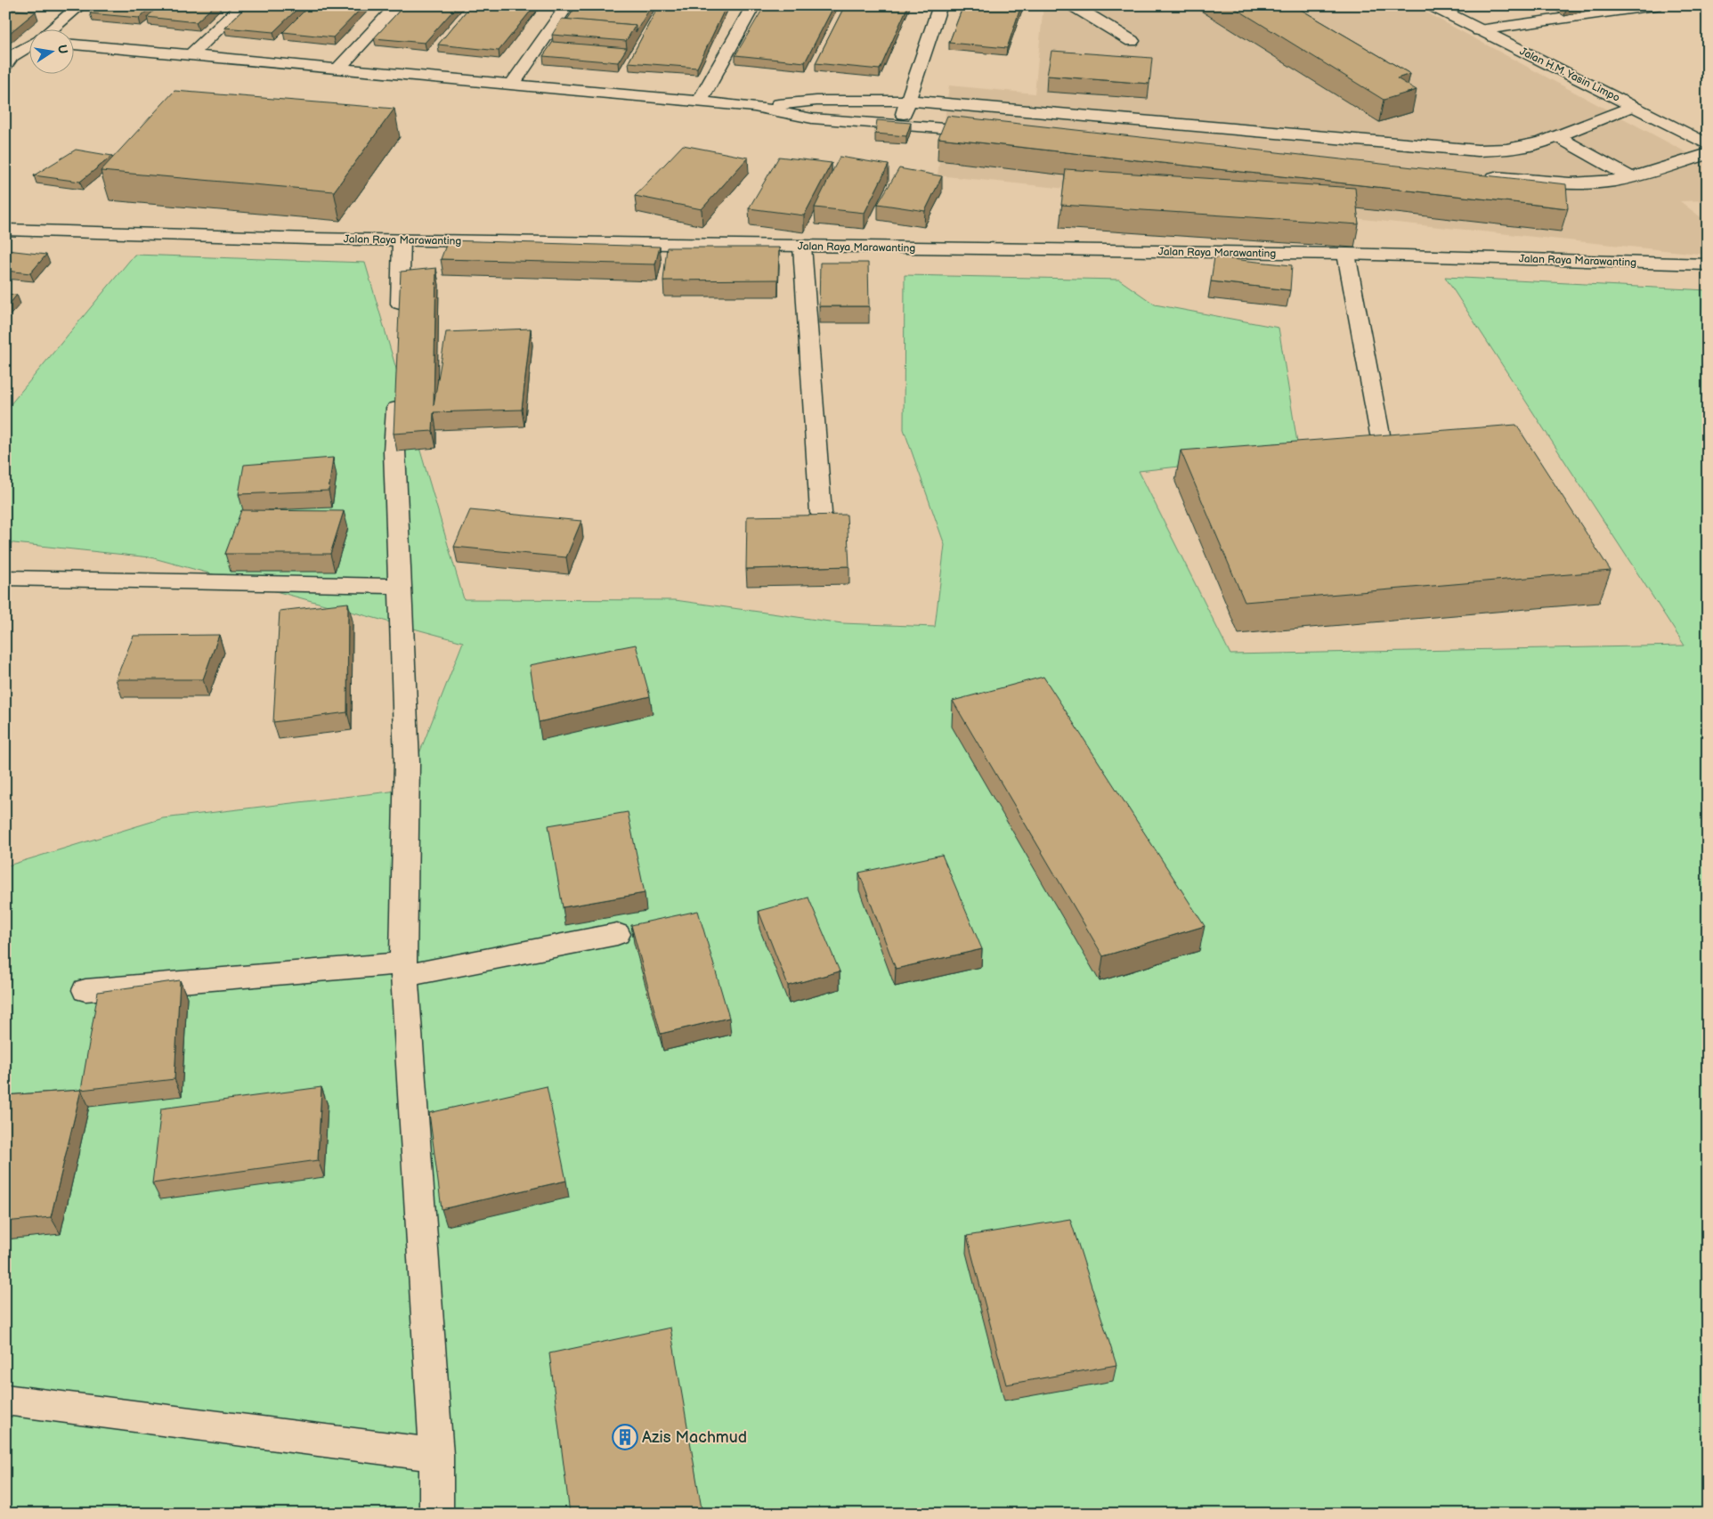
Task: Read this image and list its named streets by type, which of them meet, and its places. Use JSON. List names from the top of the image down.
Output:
{
  "streets": {
    "street": ["Jalan H.M. Yasin Limpo", "Jalan Raya Marawanting"]
  },
  "places": {
    "building": ["Azis Machmud"]
  },
  "north": "right"
}
